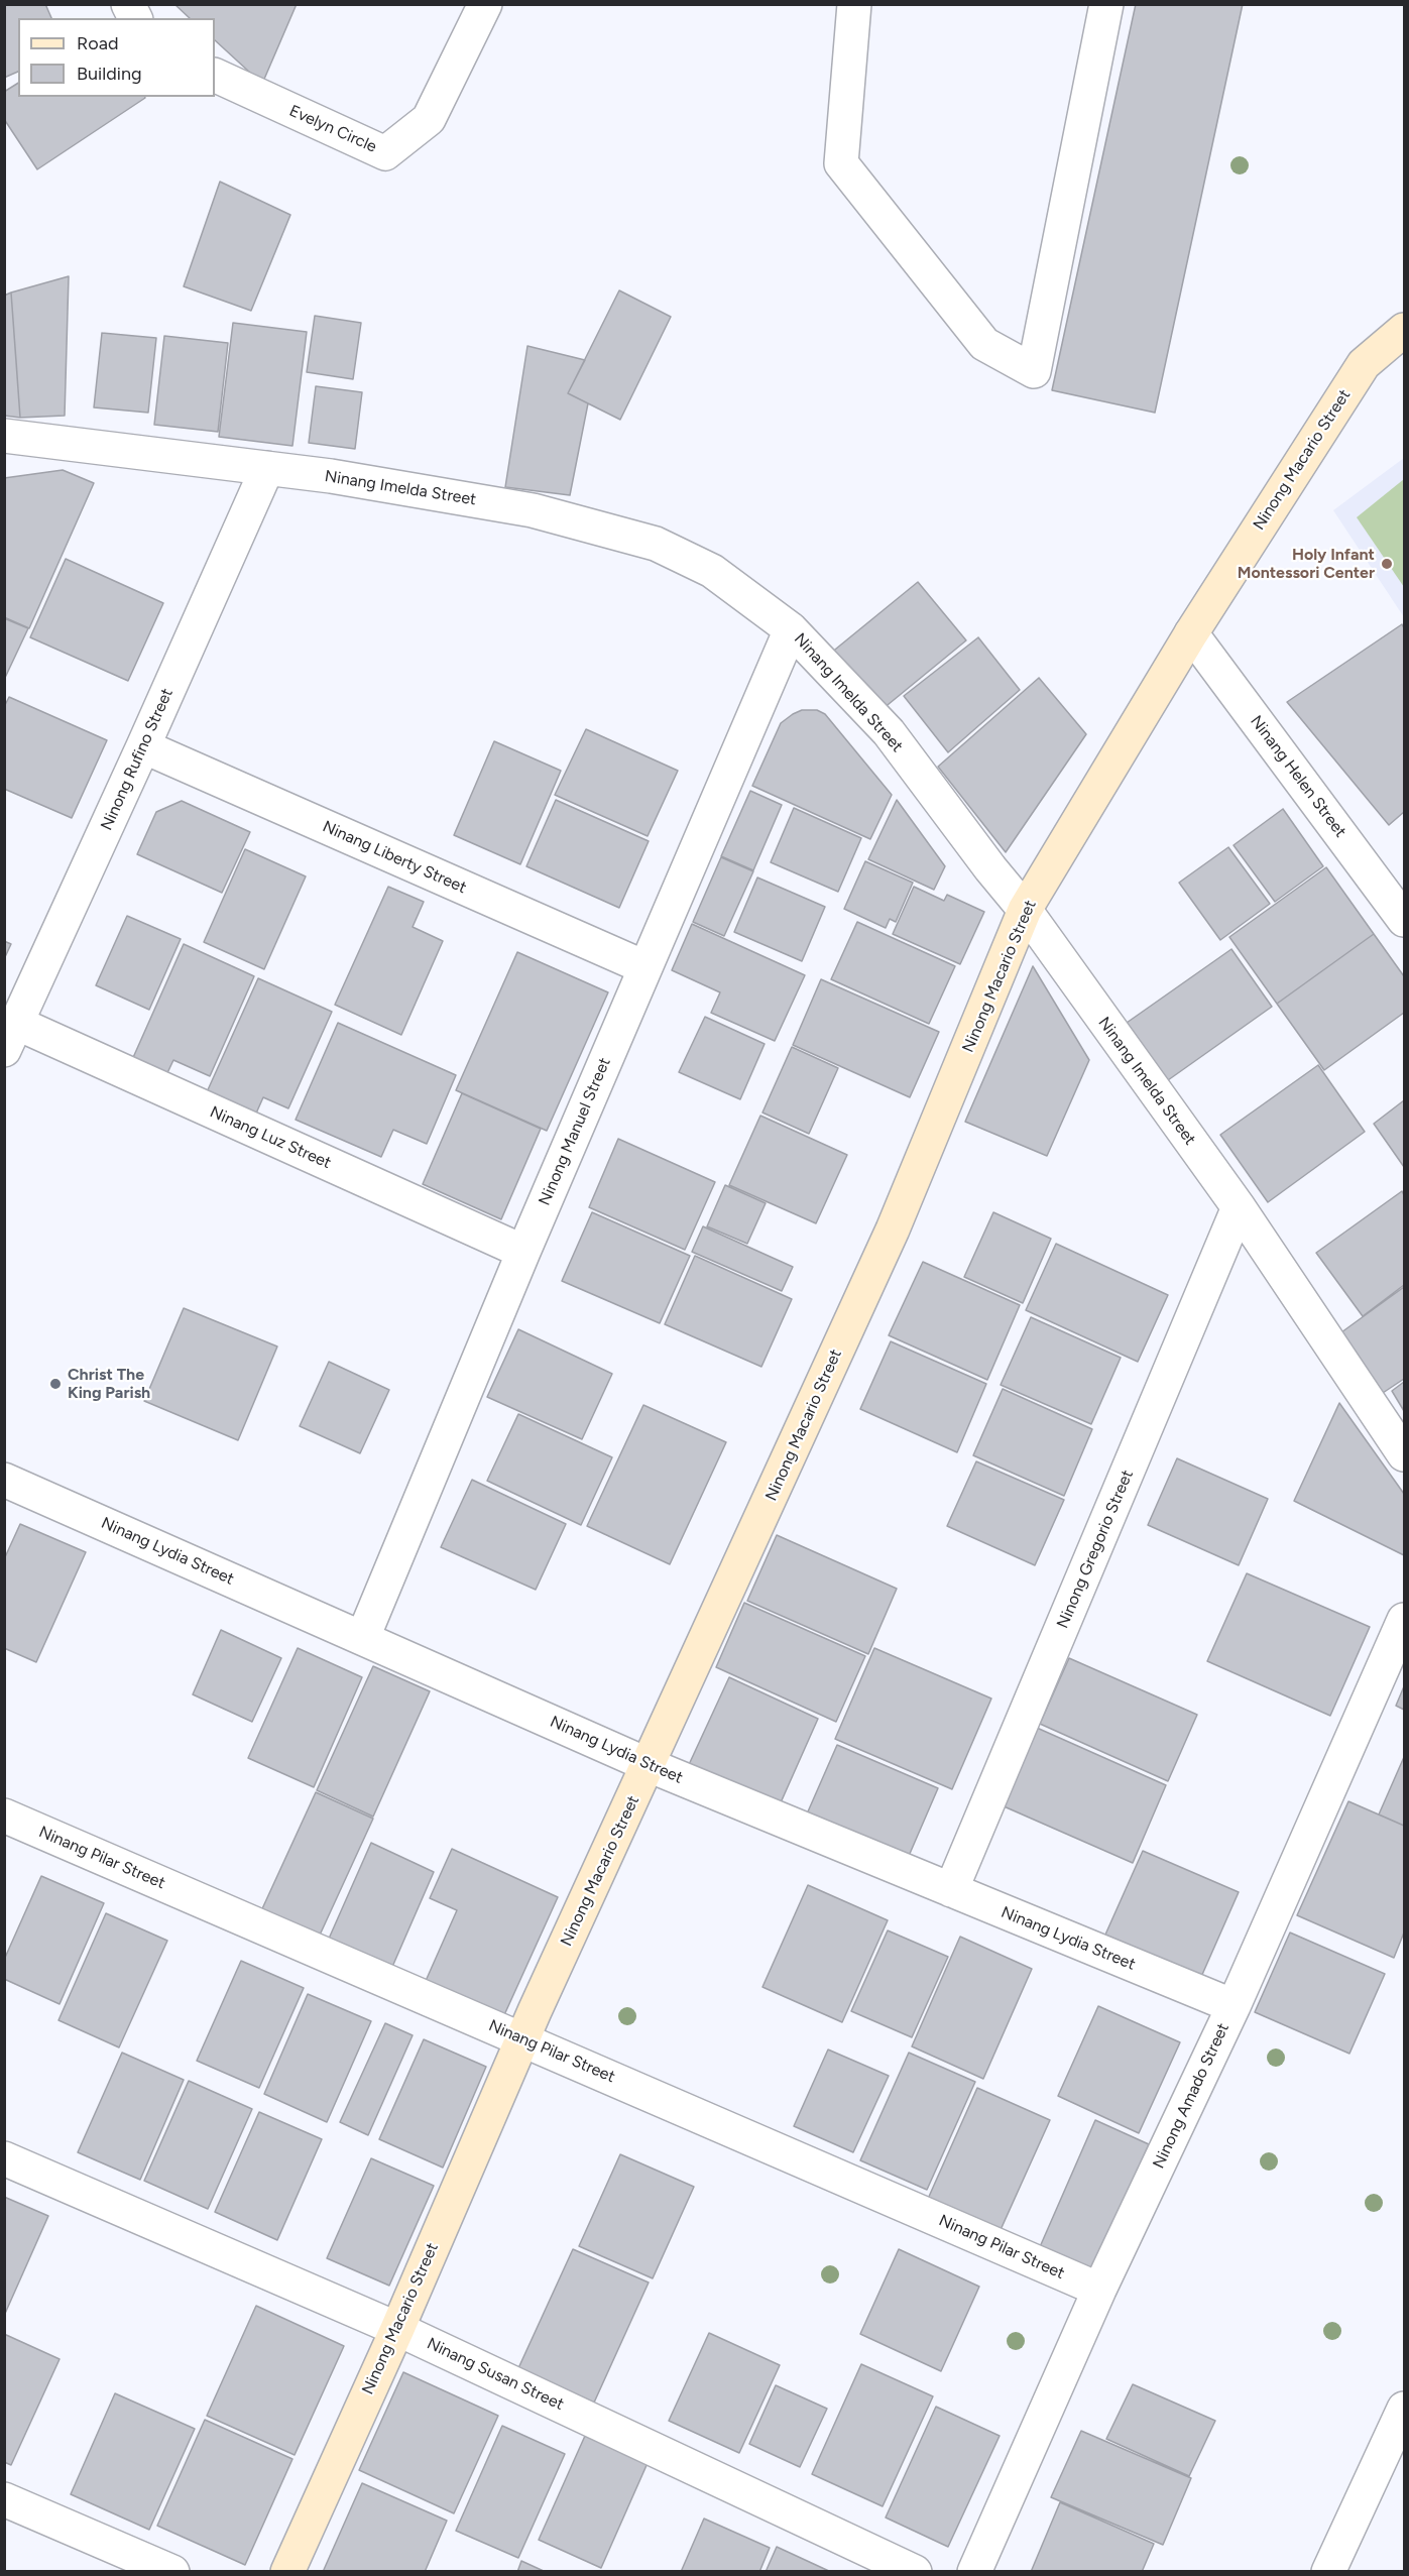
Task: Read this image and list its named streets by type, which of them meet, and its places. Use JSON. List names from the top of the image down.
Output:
{
  "streets": {
    "street": [
      "Evelyn Circle",
      "Ninong Macario Street",
      "Ninang Imelda Street",
      "Ninong Rufino Street",
      "Ninang Helen Street",
      "Ninang Liberty Street",
      "Ninong Manuel Street",
      "Ninang Luz Street",
      "Ninong Gregorio Street",
      "Ninang Lydia Street",
      "Ninang Pilar Street",
      "Ninong Amado Street",
      "Ninang Susan Street"
    ]
  },
  "crossings": [
    ["Ninong Macario Street", "Ninang Imelda Street"],
    ["Ninong Macario Street", "Ninang Helen Street"],
    ["Ninong Macario Street", "Ninang Lydia Street"],
    ["Ninong Macario Street", "Ninang Pilar Street"],
    ["Ninong Macario Street", "Ninang Susan Street"],
    ["Ninang Imelda Street", "Ninong Rufino Street"],
    ["Ninang Imelda Street", "Ninong Manuel Street"],
    ["Ninang Imelda Street", "Ninong Gregorio Street"],
    ["Ninong Rufino Street", "Ninang Liberty Street"],
    ["Ninong Rufino Street", "Ninang Luz Street"],
    ["Ninang Liberty Street", "Ninong Manuel Street"],
    ["Ninong Manuel Street", "Ninang Luz Street"],
    ["Ninong Manuel Street", "Ninang Lydia Street"],
    ["Ninong Gregorio Street", "Ninang Lydia Street"],
    ["Ninang Lydia Street", "Ninong Amado Street"],
    ["Ninang Pilar Street", "Ninong Amado Street"]
  ],
  "places": ["Holy Infant Montessori Center", "Christ The King Parish"],
  "legend": ["Road", "Building"]
}
